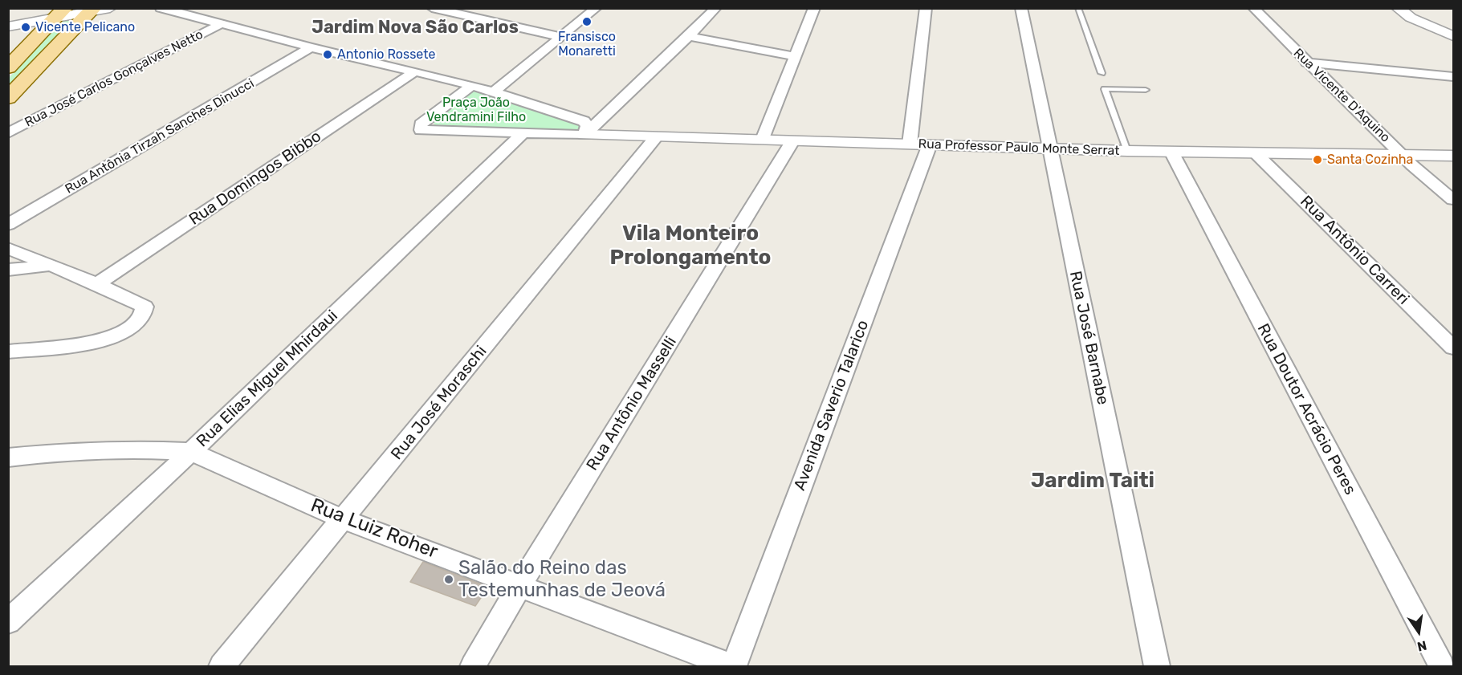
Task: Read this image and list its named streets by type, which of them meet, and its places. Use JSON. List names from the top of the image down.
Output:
{
  "streets": {
    "street": [
      "Rua José Carlos Gonçalves Netto",
      "Rua Vicente D'Aquino",
      "Rua Antônia Tirzah Sanches Dinucci",
      "Rua Professor Paulo Monte Serrat",
      "Rua Domingos Bibbo",
      "Rua Antônio Carreri",
      "Rua José Barnabe",
      "Rua Elias Miguel Mhirdaui",
      "Rua José Moraschi",
      "Rua Antônio Masselli",
      "Avenida Saverio Talarico",
      "Rua Doutor Acrácio Peres",
      "Rua Luiz Roher"
    ]
  },
  "crossings": [
    ["Rua Vicente D'Aquino", "Rua Professor Paulo Monte Serrat"],
    ["Rua Professor Paulo Monte Serrat", "Rua Antônio Carreri"],
    ["Rua Professor Paulo Monte Serrat", "Rua José Barnabe"],
    ["Rua Professor Paulo Monte Serrat", "Rua José Moraschi"],
    ["Rua Professor Paulo Monte Serrat", "Rua Antônio Masselli"],
    ["Rua Professor Paulo Monte Serrat", "Avenida Saverio Talarico"],
    ["Rua Professor Paulo Monte Serrat", "Rua Doutor Acrácio Peres"],
    ["Rua Elias Miguel Mhirdaui", "Rua Luiz Roher"],
    ["Rua José Moraschi", "Rua Luiz Roher"],
    ["Rua Antônio Masselli", "Rua Luiz Roher"],
    ["Avenida Saverio Talarico", "Rua Luiz Roher"]
  ],
  "districts": ["Jardim Nova São Carlos", "Vila Monteiro Prolongamento", "Jardim Taiti"],
  "parks": ["Praça João Vendramini Filho"],
  "places": [
    "Fransisco Monaretti",
    "Vicente Pelicano",
    "Antonio Rossete",
    "Santa Cozinha",
    "Salão do Reino das Testemunhas de Jeová"
  ],
  "north": "bottom"
}
